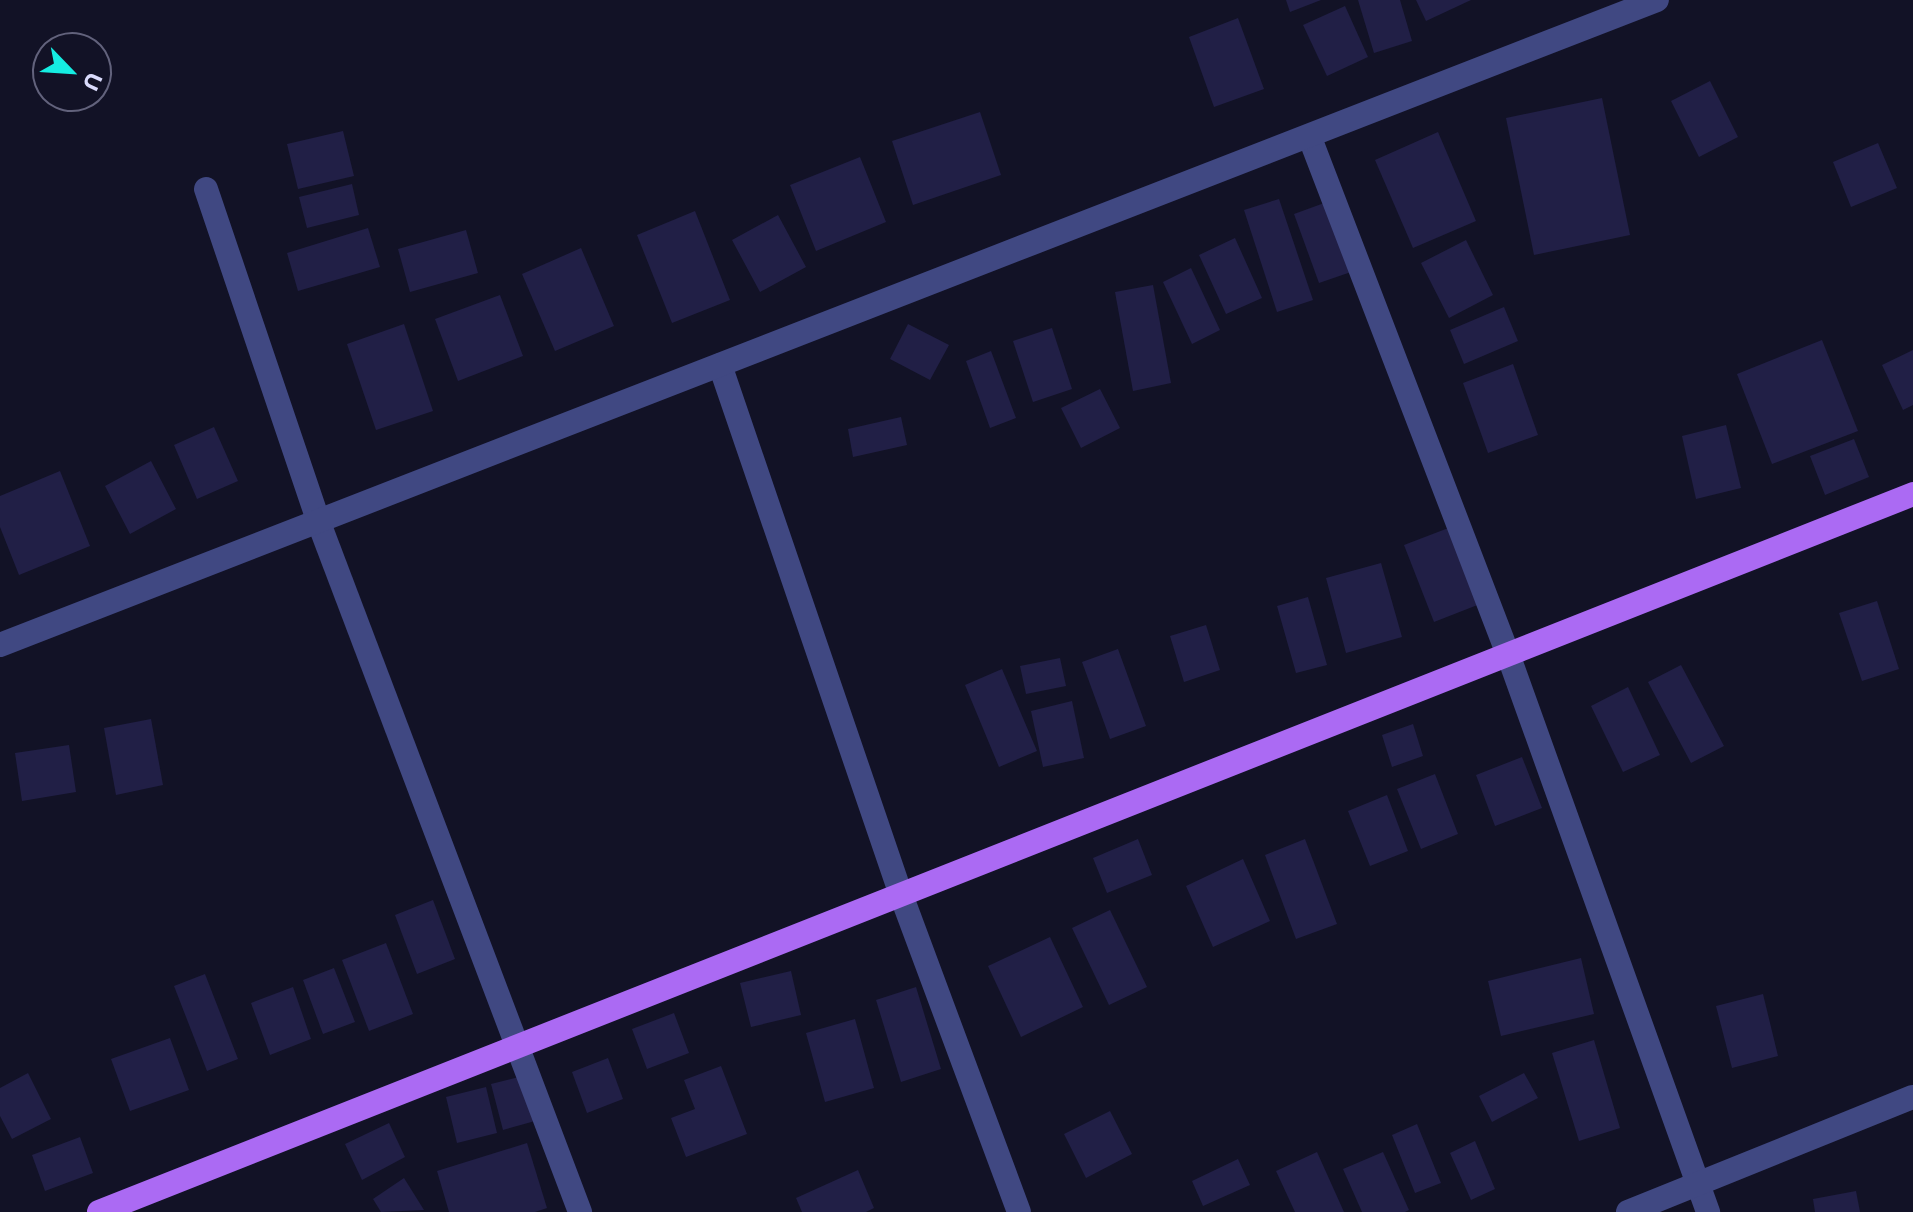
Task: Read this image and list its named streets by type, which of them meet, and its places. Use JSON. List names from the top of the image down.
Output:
{
  "north": "bottom right"
}
